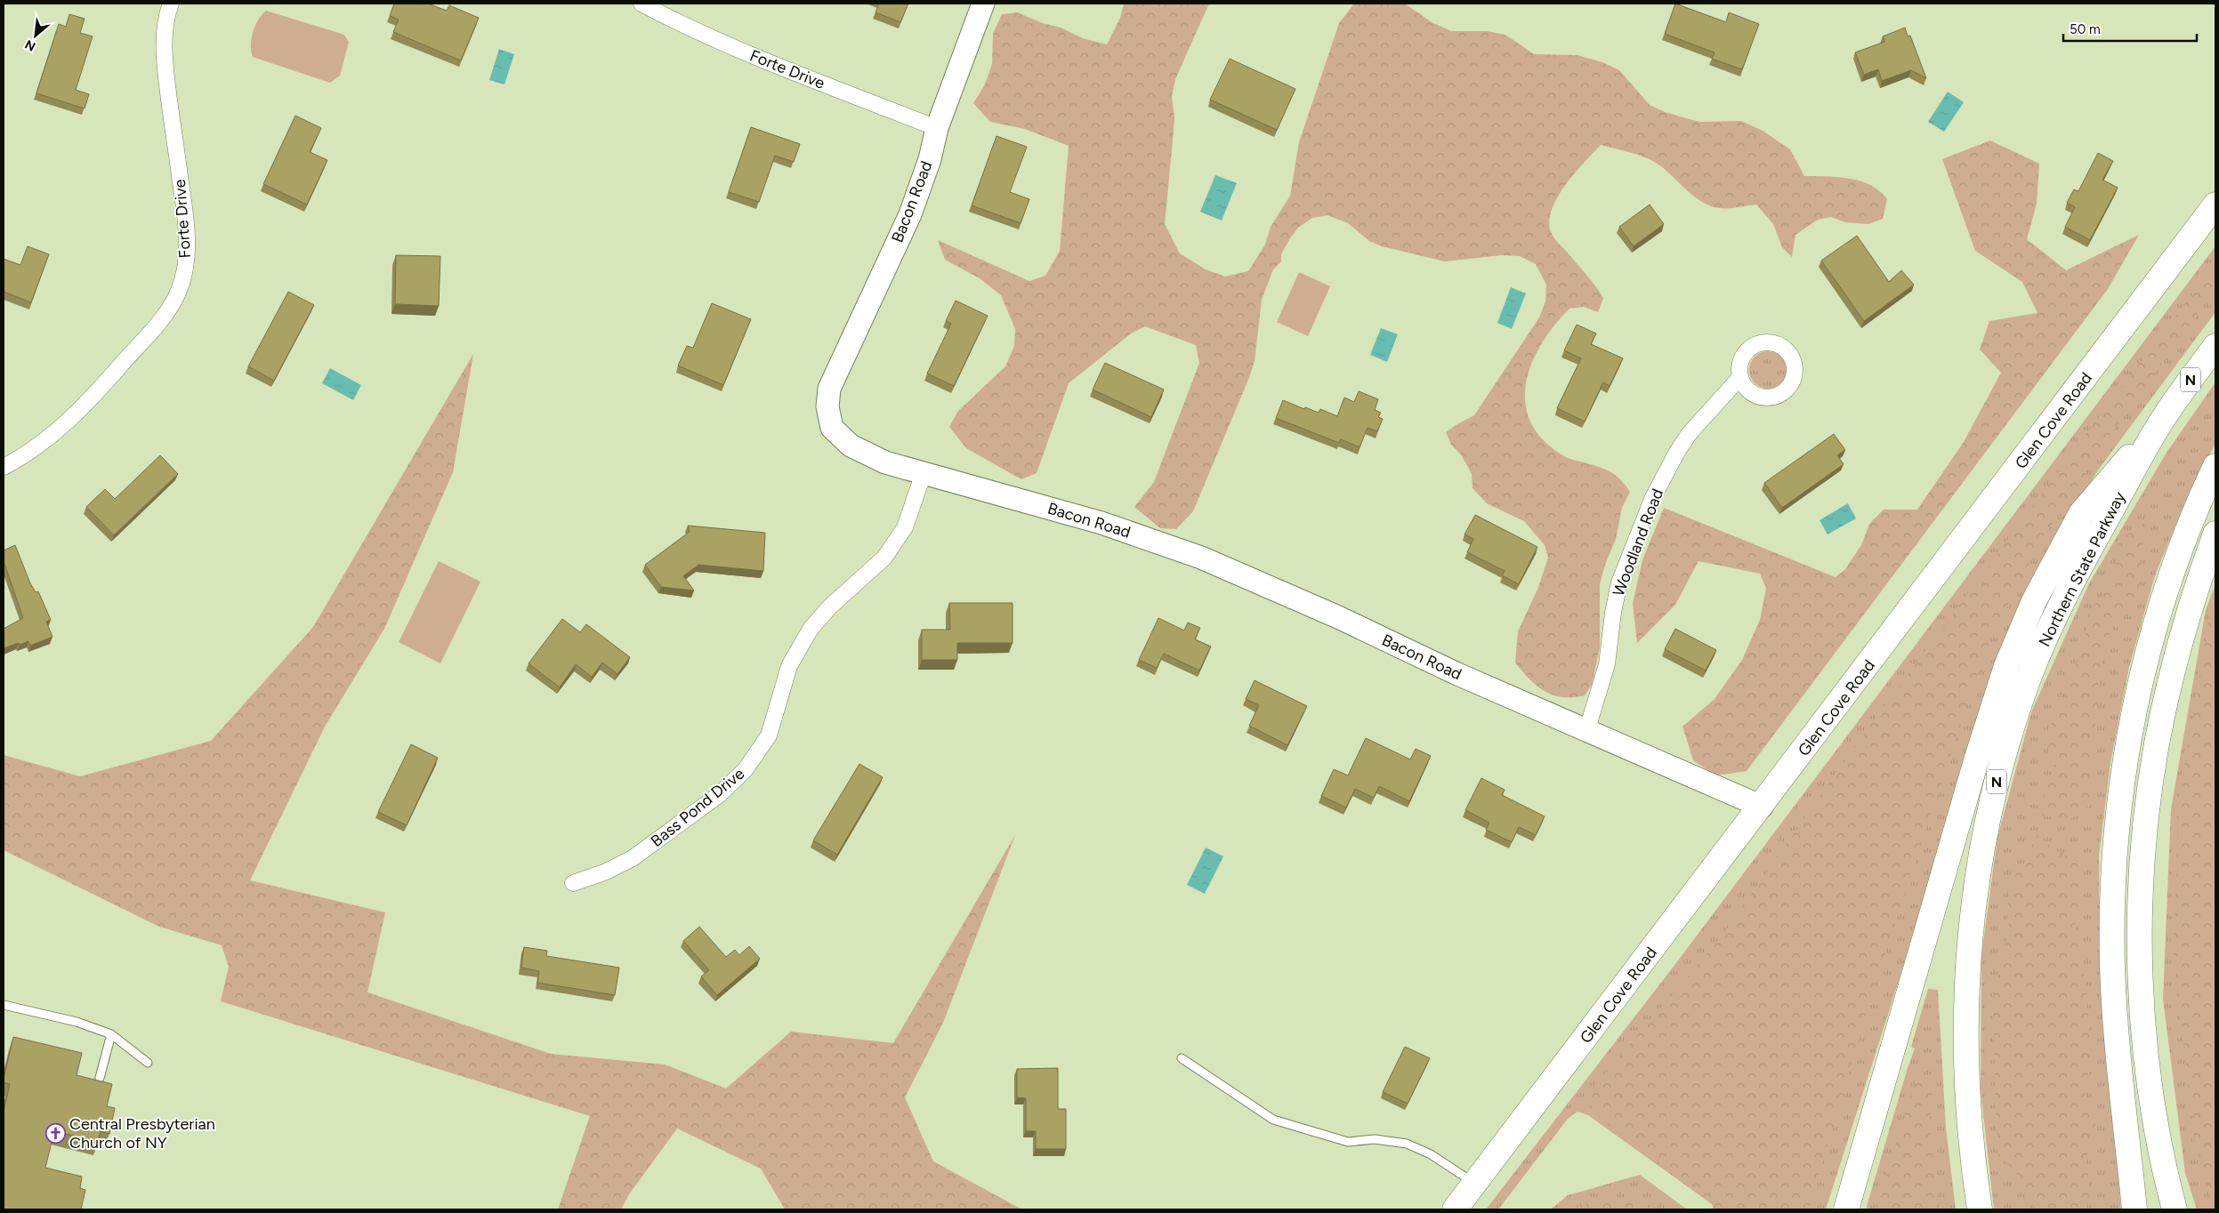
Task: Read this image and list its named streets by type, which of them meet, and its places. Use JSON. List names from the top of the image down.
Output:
{
  "streets": {
    "main road": ["N", "Glen Cove Road", "Northern State Parkway"],
    "street": [
      "Forte Drive",
      "Bacon Road",
      "Woodland Road",
      "Bass Pond Drive"
    ]
  },
  "crossings": [
    ["Forte Drive", "Bacon Road"],
    ["Bacon Road", "Glen Cove Road"],
    ["Bacon Road", "Woodland Road"],
    ["Bacon Road", "Bass Pond Drive"]
  ],
  "places": {
    "church": ["Central Presbyterian Church of NY"]
  },
  "scale_bar": "50 m",
  "north": "bottom left"
}
